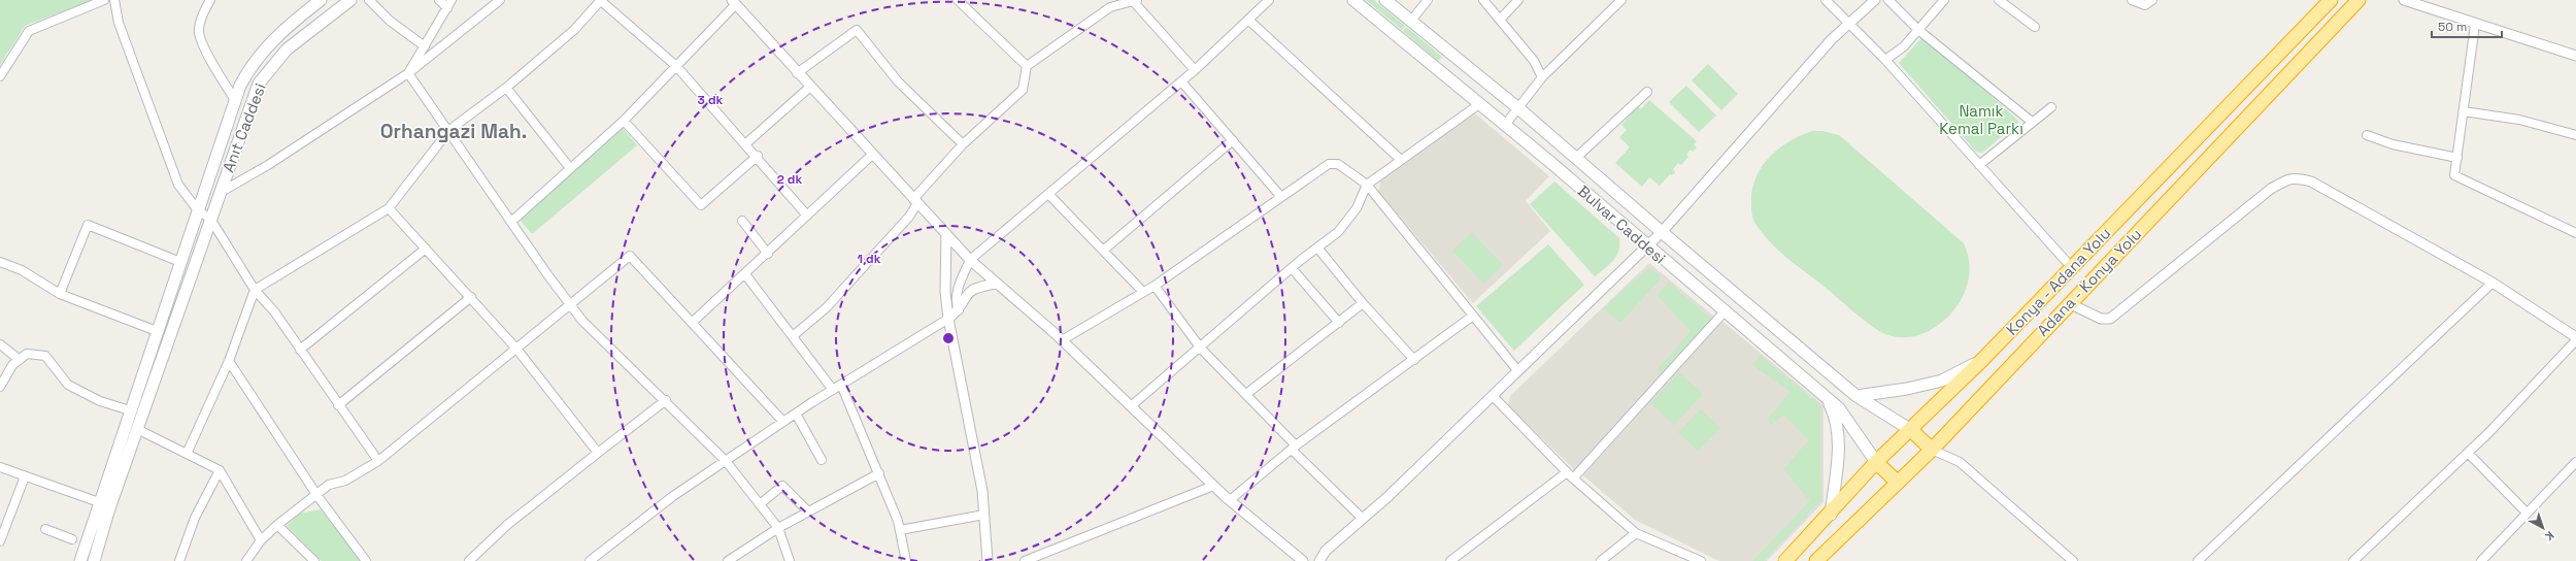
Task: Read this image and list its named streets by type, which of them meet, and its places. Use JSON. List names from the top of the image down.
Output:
{
  "streets": {
    "highway": ["Konya - Adana Yolu", "Adana - Konya Yolu"],
    "main road": ["Anıt Caddesi", "Bulvar Caddesi"]
  },
  "crossings": [
    ["Bulvar Caddesi", "Konya - Adana Yolu"]
  ],
  "districts": ["Orhangazi Mah."],
  "parks": ["Namık Kemal Parkı"],
  "scale_bar": "50 m",
  "north": "bottom right",
  "rings": ["3 dk", "2 dk", "1 dk"]
}
